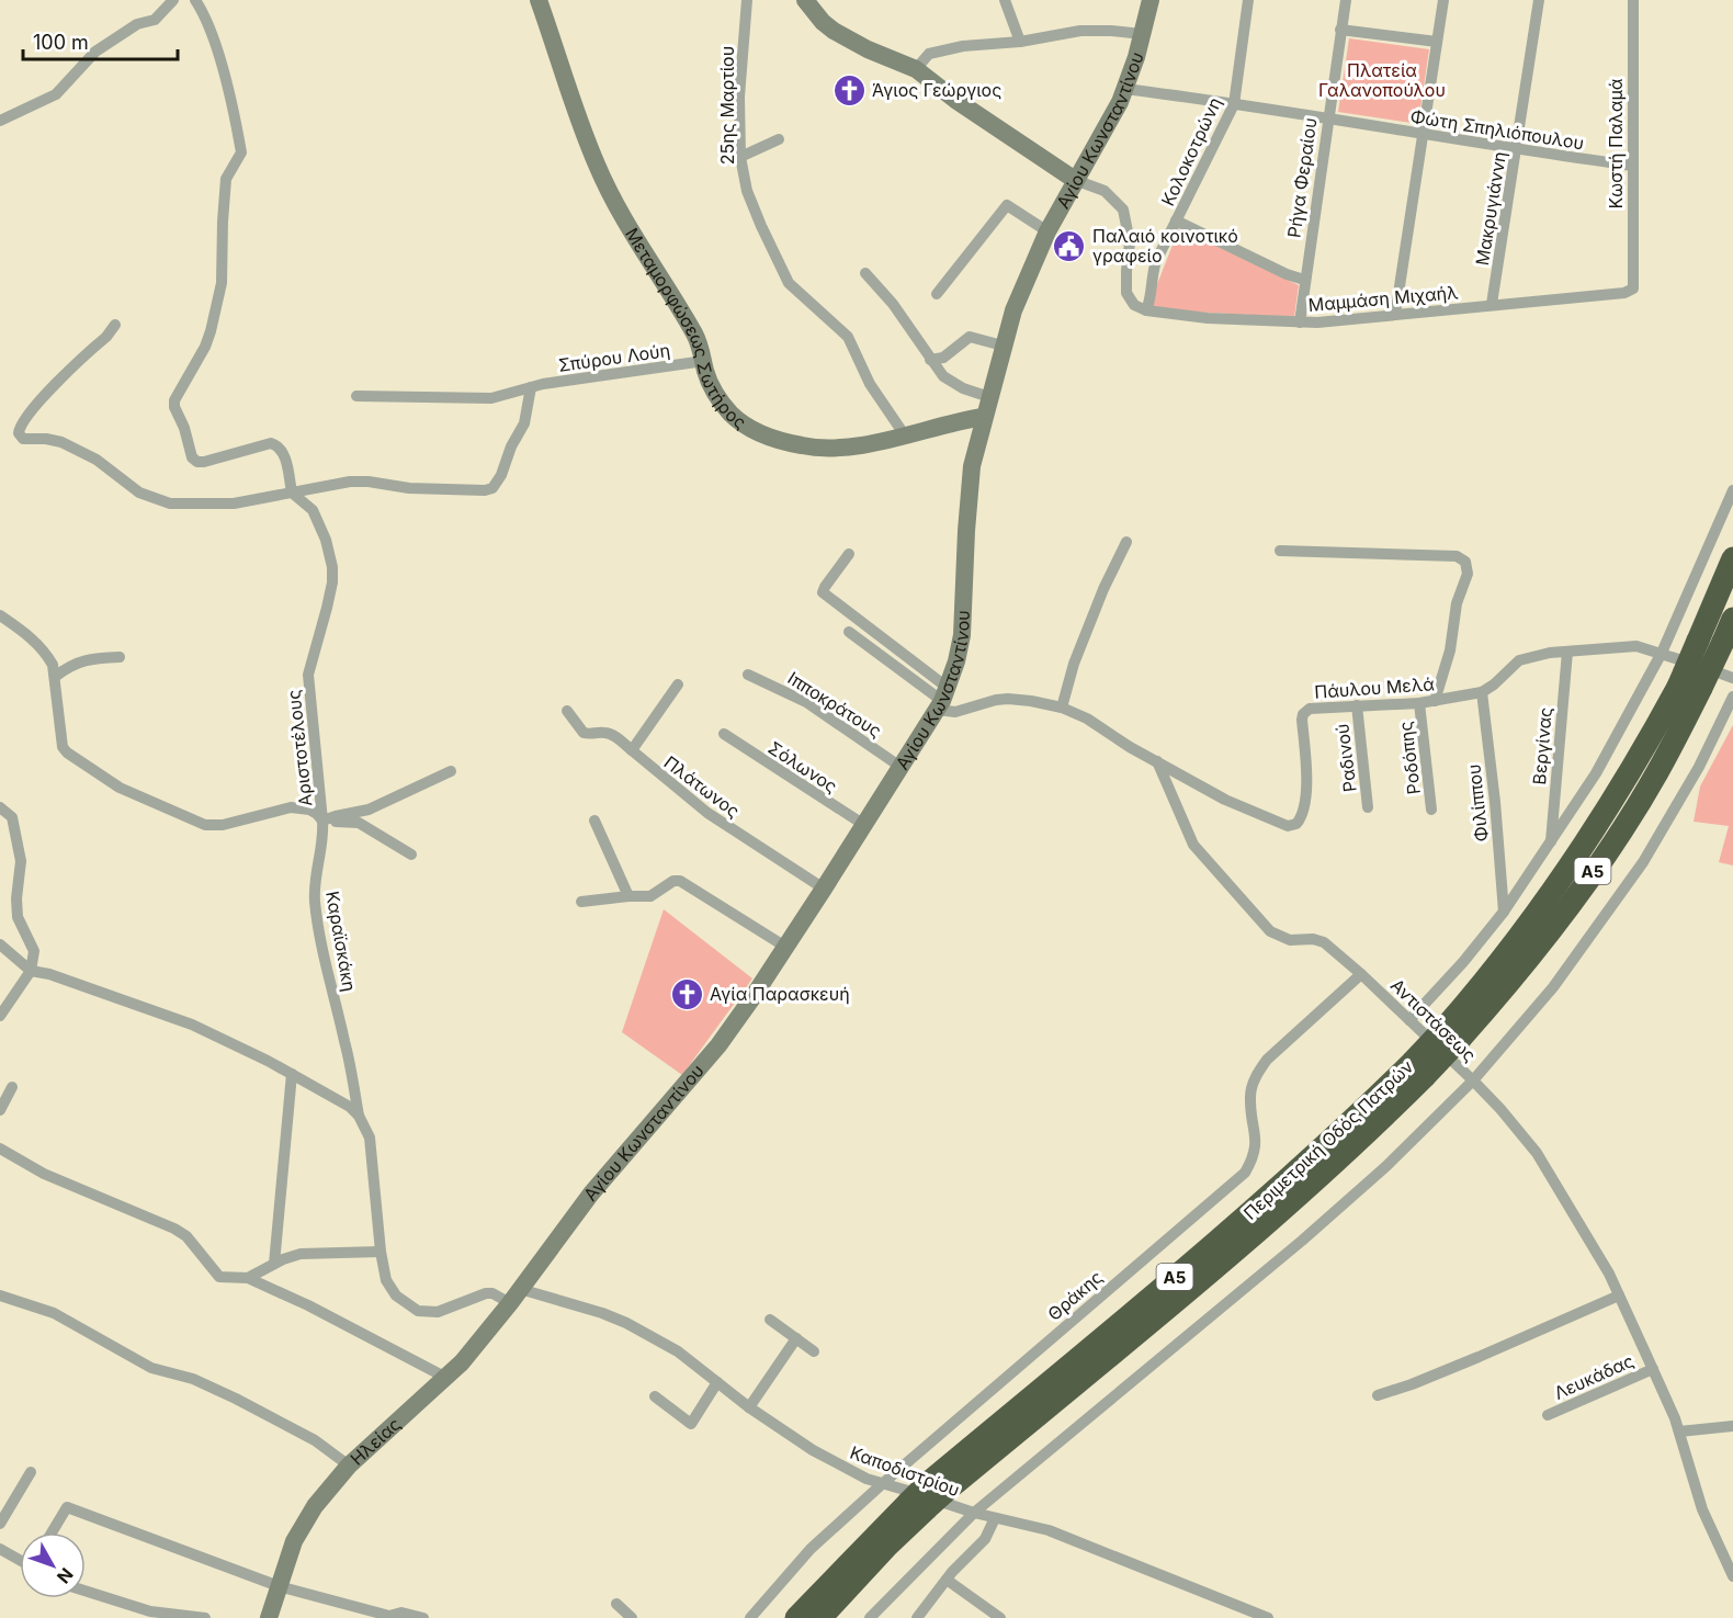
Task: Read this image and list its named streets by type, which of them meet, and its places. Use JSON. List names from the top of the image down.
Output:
{
  "streets": {
    "highway": ["Α5", "Περιμετρική Οδός Πατρών"],
    "main road": ["Αγίου Κωνσταντίνου", "Μεταμορφώσεως Σωτήρος", "Ηλείας"],
    "street": [
      "25ης Μαρτίου",
      "Φώτη Σπηλιόπουλου",
      "Κωστή Παλαμά",
      "Κολοκοτρώνη",
      "Ρήγα Φεραίου",
      "Μακρυγιάννη",
      "Μαμμάση Μιχαήλ",
      "Σπύρου Λούη",
      "Πάυλου Μελά",
      "Ιπποκράτους",
      "Βεργίνας",
      "Αριστοτέλους",
      "Ραδινού",
      "Ροδόπης",
      "Σόλωνος",
      "Πλάτωνος",
      "Φιλίππου",
      "Καραϊσκάκη",
      "Αντιστάσεως",
      "Θράκης",
      "Λευκάδας",
      "Καποδιστρίου"
    ]
  },
  "crossings": [
    ["25ης Μαρτίου", "Μεταμορφώσεως Σωτήρος"],
    ["Αγίου Κωνσταντίνου", "Φώτη Σπηλιόπουλου"],
    ["Αγίου Κωνσταντίνου", "Μεταμορφώσεως Σωτήρος"],
    ["Αγίου Κωνσταντίνου", "Ιπποκράτους"],
    ["Αγίου Κωνσταντίνου", "Σόλωνος"],
    ["Αγίου Κωνσταντίνου", "Πλάτωνος"],
    ["Αγίου Κωνσταντίνου", "Ηλείας"],
    ["Αγίου Κωνσταντίνου", "Καποδιστρίου"],
    ["Φώτη Σπηλιόπουλου", "Κωστή Παλαμά"],
    ["Φώτη Σπηλιόπουλου", "Κολοκοτρώνη"],
    ["Φώτη Σπηλιόπουλου", "Ρήγα Φεραίου"],
    ["Φώτη Σπηλιόπουλου", "Μακρυγιάννη"],
    ["Κωστή Παλαμά", "Μαμμάση Μιχαήλ"],
    ["Κολοκοτρώνη", "Μαμμάση Μιχαήλ"],
    ["Ρήγα Φεραίου", "Μαμμάση Μιχαήλ"],
    ["Μακρυγιάννη", "Μαμμάση Μιχαήλ"],
    ["Μεταμορφώσεως Σωτήρος", "Σπύρου Λούη"],
    ["Πάυλου Μελά", "Βεργίνας"],
    ["Πάυλου Μελά", "Ραδινού"],
    ["Πάυλου Μελά", "Ροδόπης"],
    ["Πάυλου Μελά", "Φιλίππου"],
    ["Πάυλου Μελά", "Αντιστάσεως"],
    ["Αριστοτέλους", "Καραϊσκάκη"],
    ["Καραϊσκάκη", "Καποδιστρίου"],
    ["Αντιστάσεως", "Θράκης"],
    ["Αντιστάσεως", "Λευκάδας"],
    ["Θράκης", "Καποδιστρίου"],
    ["Ηλείας", "Καποδιστρίου"]
  ],
  "parks": ["Πλατεία Γαλανοπούλου"],
  "places": {
    "church": ["Άγιος Γεώργιος", "Αγία Παρασκευή"],
    "public building": ["Παλαιό κοινοτικό γραφείο"]
  },
  "scale_bar": "100 m",
  "north": "bottom right"
}
